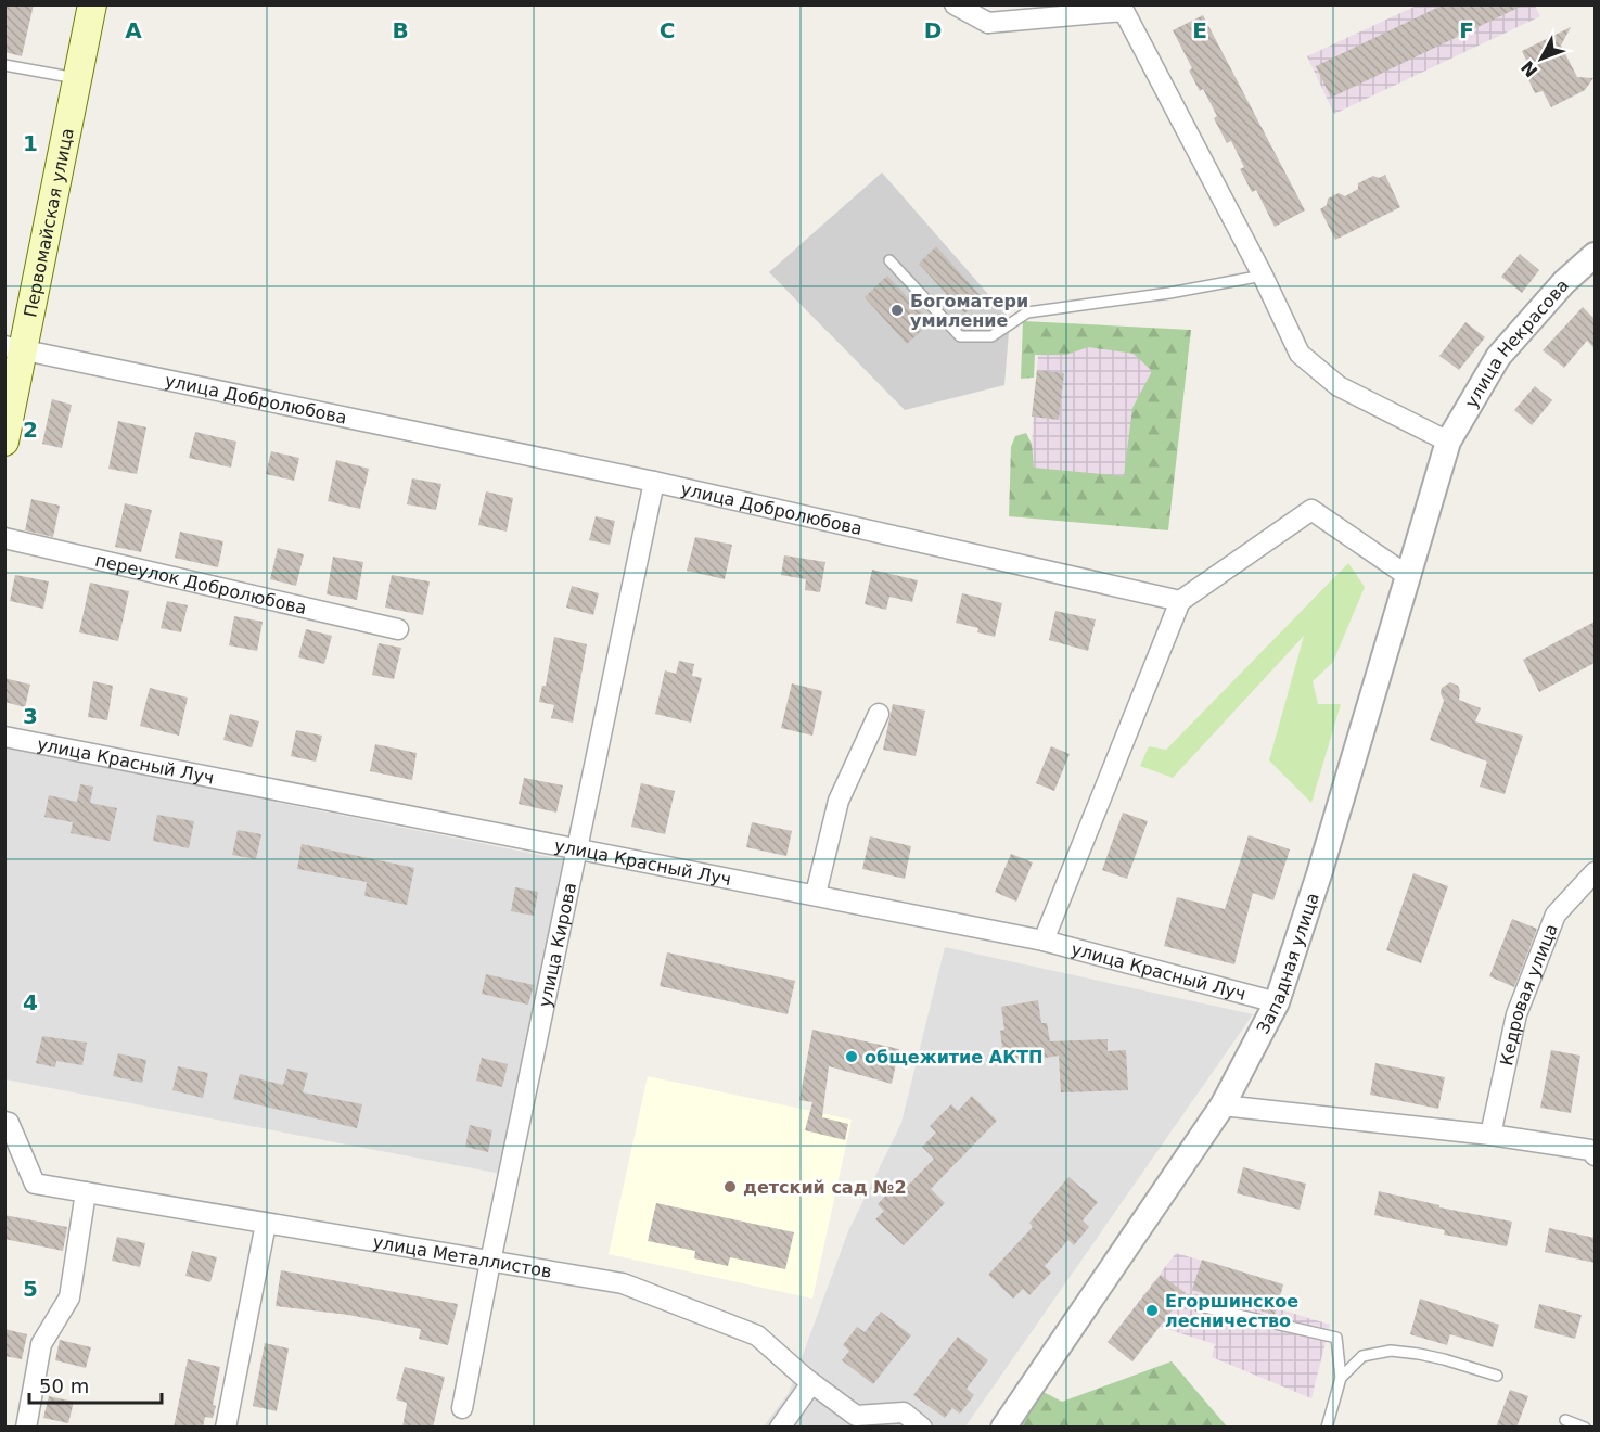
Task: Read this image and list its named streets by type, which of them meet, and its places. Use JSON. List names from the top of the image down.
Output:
{
  "streets": {
    "main road": ["Первомайская улица"],
    "street": [
      "улица Некрасова",
      "улица Добролюбова",
      "переулок Добролюбова",
      "улица Красный Луч",
      "улица Кирова",
      "Западная улица",
      "Кедровая улица",
      "улица Металлистов"
    ]
  },
  "crossings": [
    ["Первомайская улица", "улица Добролюбова"],
    ["улица Некрасова", "Западная улица"],
    ["улица Добролюбова", "улица Кирова"],
    ["улица Красный Луч", "улица Кирова"],
    ["улица Красный Луч", "Западная улица"],
    ["улица Кирова", "улица Металлистов"]
  ],
  "places": [
    "Богоматери умиление",
    "общежитие АКТП",
    "детский сад №2",
    "Егоршинское лесничество"
  ],
  "scale_bar": "50 m",
  "north": "bottom left",
  "grid": {
    "columns": [
      "A",
      "B",
      "C",
      "D",
      "E",
      "F"
    ],
    "rows": [
      "1",
      "2",
      "3",
      "4",
      "5"
    ]
  }
}
